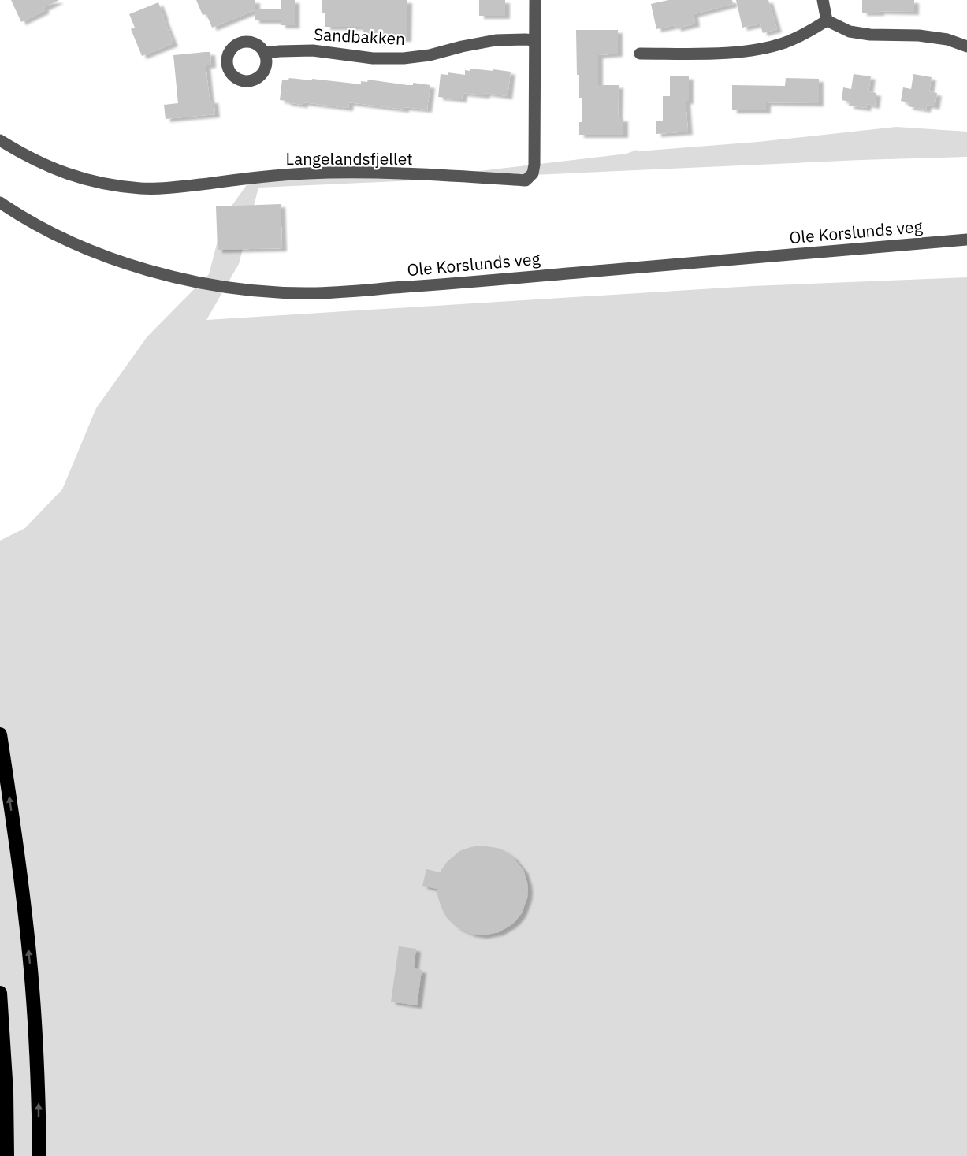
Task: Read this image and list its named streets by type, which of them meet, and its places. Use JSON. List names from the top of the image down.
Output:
{
  "streets": {
    "street": ["Sandbakken", "Langelandsfjellet", "Ole Korslunds veg"]
  },
  "crossings": [
    ["Sandbakken", "Langelandsfjellet"]
  ]
}
